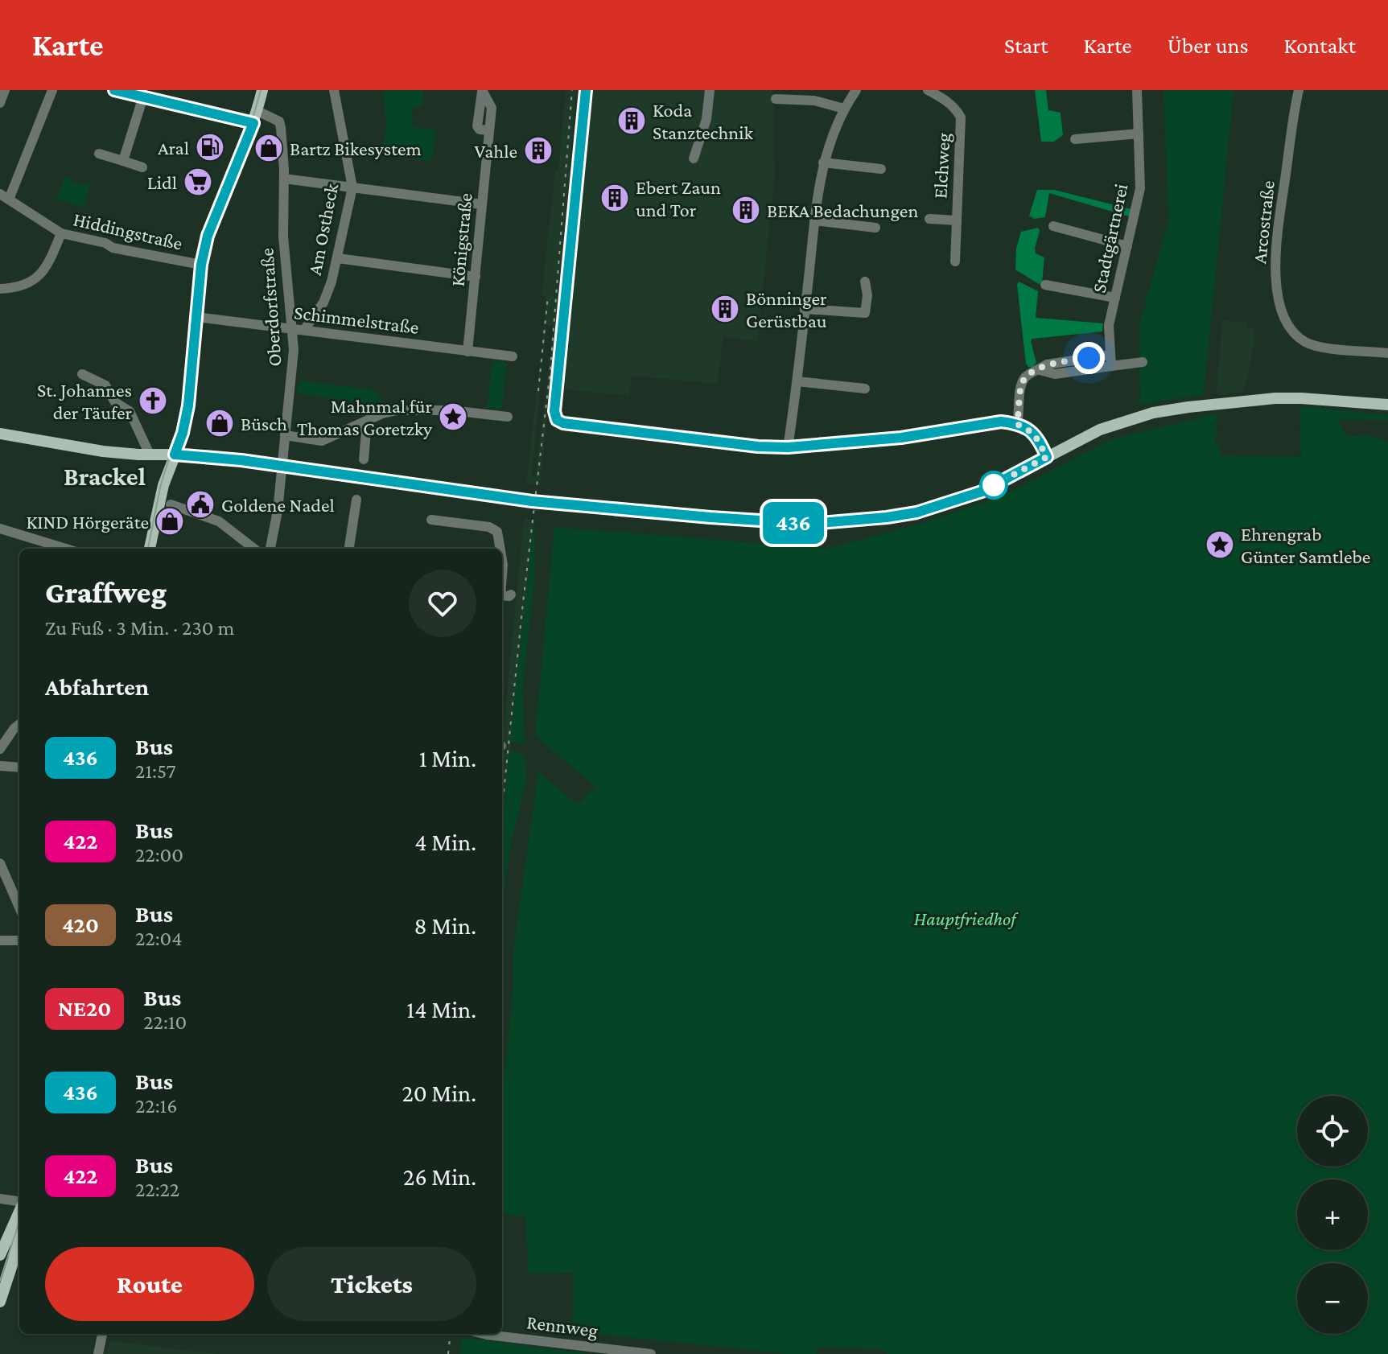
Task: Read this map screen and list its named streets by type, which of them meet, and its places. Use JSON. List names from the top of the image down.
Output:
{
  "streets": {
    "street": [
      "Elchweg",
      "Arcostraße",
      "Am Ostheck",
      "Hiddingstraße",
      "Stadtgärtnerei",
      "Königstraße",
      "Oberdorfstraße",
      "Schimmelstraße",
      "Rennweg"
    ]
  },
  "crossings": [
    ["Am Ostheck", "Schimmelstraße"],
    ["Königstraße", "Schimmelstraße"],
    ["Oberdorfstraße", "Schimmelstraße"]
  ],
  "districts": ["Brackel"],
  "parks": ["Hauptfriedhof"],
  "places": {
    "building": [
      "Koda Stanztechnik",
      "Vahle",
      "Ebert Zaun und Tor",
      "BEKA Bedachungen",
      "Bönninger Gerüstbau"
    ],
    "fuel station": ["Aral"],
    "shop": ["Bartz Bikesystem", "Büsch", "KIND Hörgeräte"],
    "supermarket": ["Lidl"],
    "church": ["St. Johannes der Täufer"],
    "place": ["Mahnmal für Thomas Goretzky", "Ehrengrab Günter Samtlebe"],
    "public building": ["Goldene Nadel"]
  },
  "lines": ["bus line 436"],
  "page": {
    "header": "Karte",
    "nav": [
      "Start",
      "Karte",
      "Über uns",
      "Kontakt"
    ],
    "on_map": "436",
    "heading": [
      ["Graffweg", "Zu Fuß · 3 Min. · 230 m"],
      "Abfahrten"
    ],
    "list": [
      {
        "mark": "436",
        "name": "Bus",
        "note": "21:57",
        "value": "1 Min."
      },
      {
        "mark": "422",
        "name": "Bus",
        "note": "22:00",
        "value": "4 Min."
      },
      {
        "mark": "420",
        "name": "Bus",
        "note": "22:04",
        "value": "8 Min."
      },
      {
        "mark": "NE20",
        "name": "Bus",
        "note": "22:10",
        "value": "14 Min."
      },
      {
        "mark": "436",
        "name": "Bus",
        "note": "22:16",
        "value": "20 Min."
      },
      {
        "mark": "422",
        "name": "Bus",
        "note": "22:22",
        "value": "26 Min."
      }
    ],
    "map_buttons": ["+", "−"],
    "buttons": ["Route", "Tickets"]
  }
}
